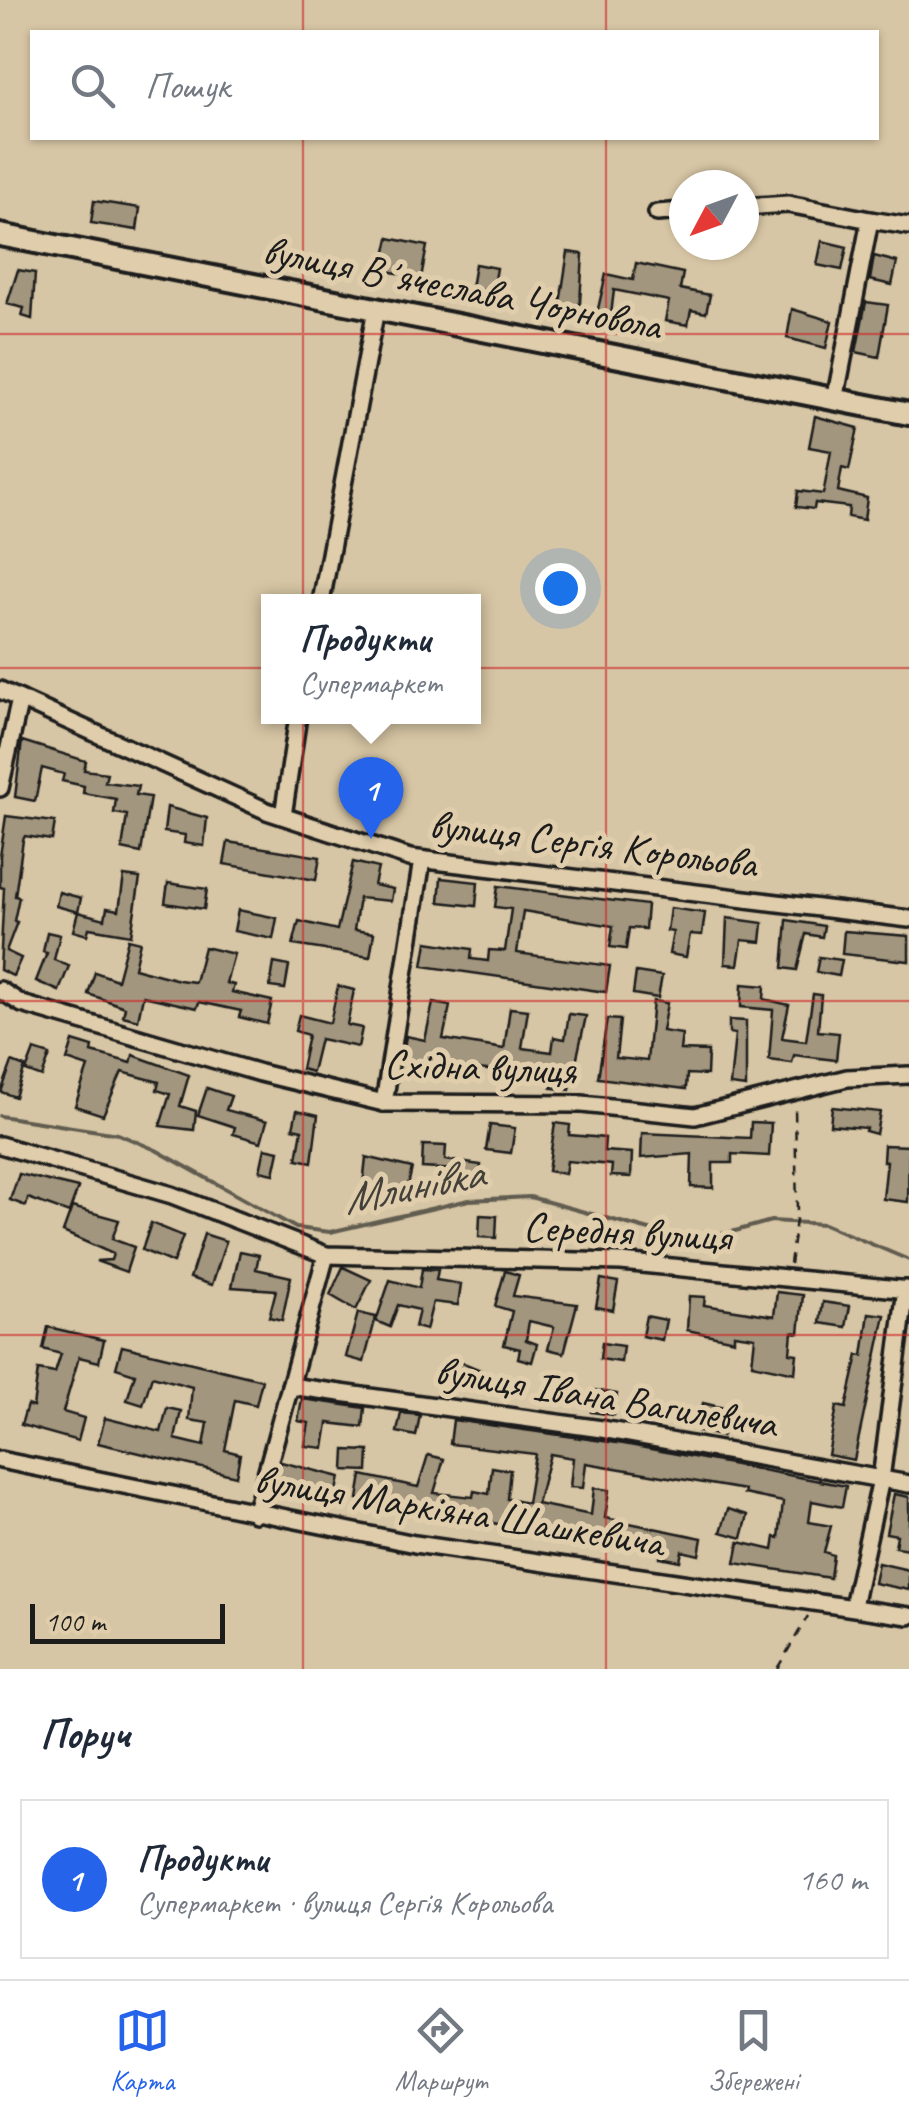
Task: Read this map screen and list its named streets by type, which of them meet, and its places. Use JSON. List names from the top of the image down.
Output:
{
  "streets": {
    "main road": ["вулиця Вʼячеслава Чорновола"],
    "street": [
      "вулиця Сергія Корольова",
      "Східна вулиця",
      "Середня вулиця",
      "вулиця Івана Вагилевича",
      "вулиця Маркіяна Шашкевича"
    ]
  },
  "water": ["Млинівка"],
  "scale_bar": "100 m",
  "north": "bottom left",
  "page": {
    "search": "Пошук",
    "popup": ["Продукти", "Супермаркет"],
    "pins": "1",
    "scale": "100 m",
    "heading": "Поруч",
    "list": [
      {
        "mark": "1",
        "name": "Продукти",
        "note": "Супермаркет · вулиця Сергія Корольова",
        "value": "160 m"
      }
    ],
    "nav": ["Карта", "Маршрут", "Збережені"]
  }
}
